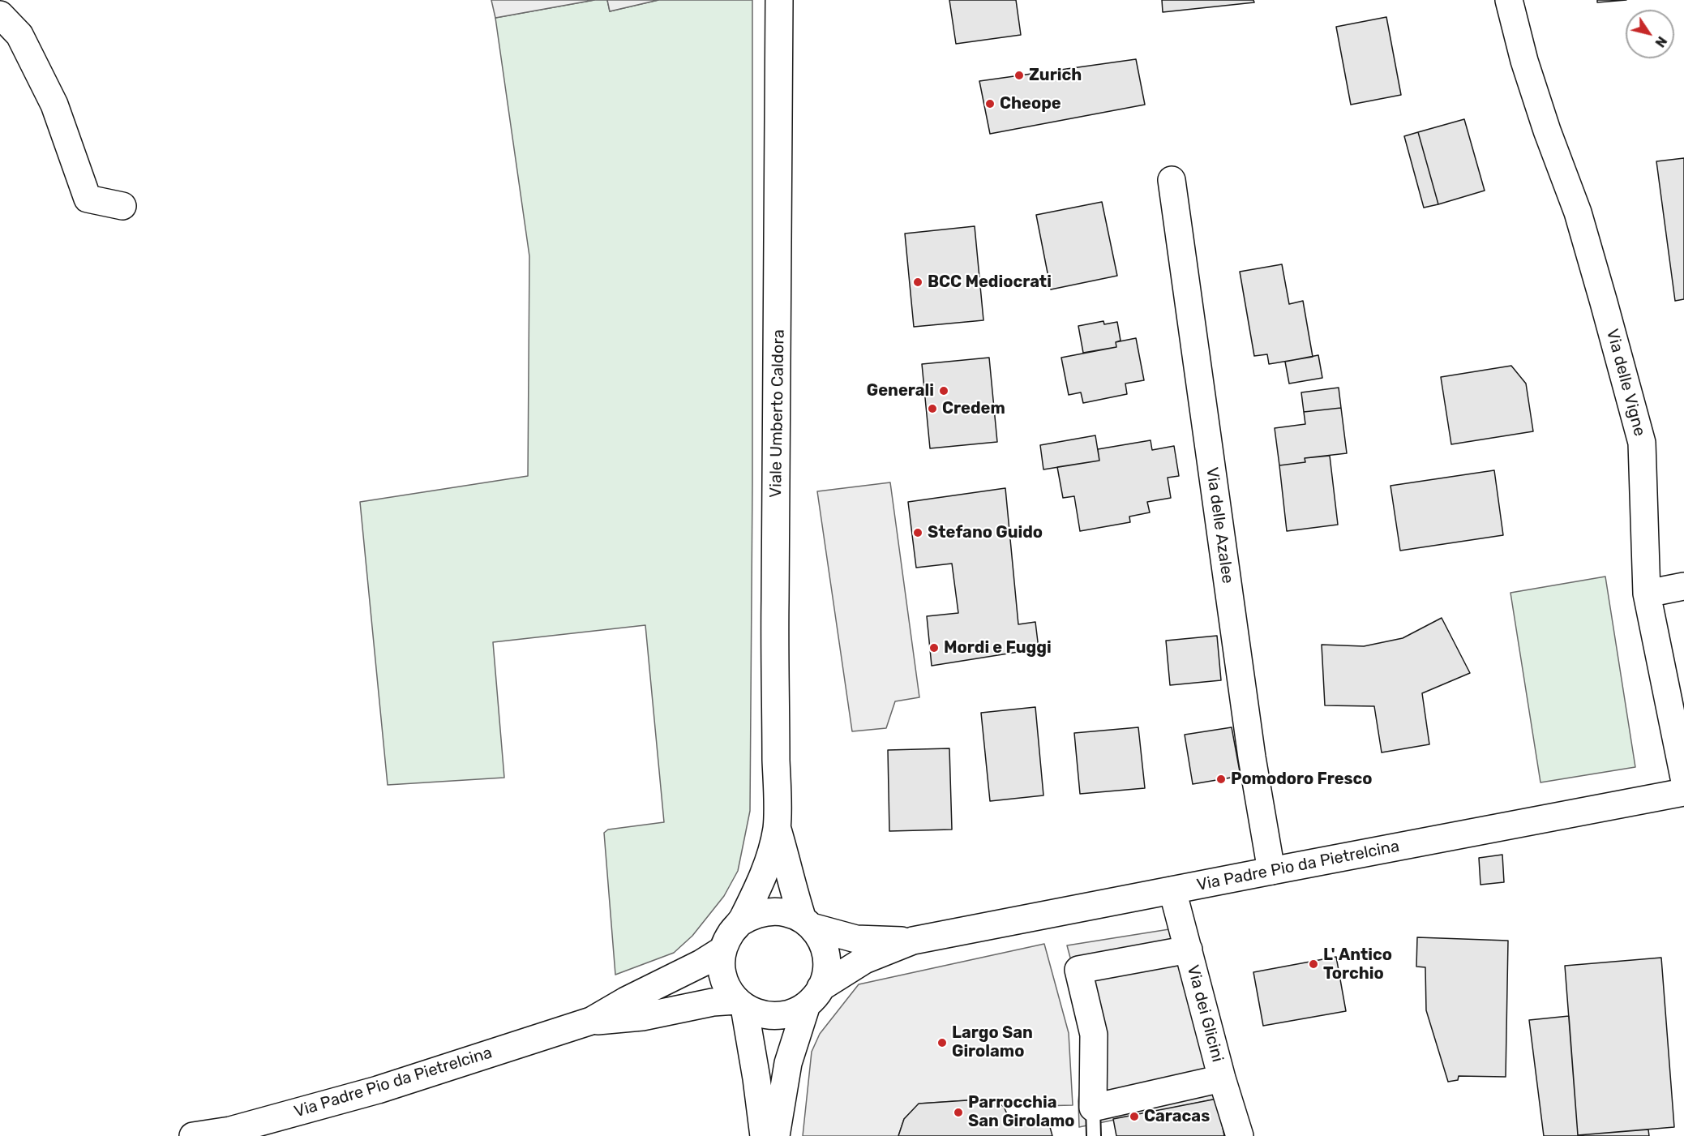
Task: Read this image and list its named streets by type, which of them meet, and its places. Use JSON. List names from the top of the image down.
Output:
{
  "streets": {
    "street": [
      "Via delle Vigne",
      "Viale Umberto Caldora",
      "Via delle Azalee",
      "Via Padre Pio da Pietrelcina",
      "Via dei Glicini"
    ]
  },
  "crossings": [
    ["Viale Umberto Caldora", "Via Padre Pio da Pietrelcina"],
    ["Via delle Azalee", "Via Padre Pio da Pietrelcina"],
    ["Via Padre Pio da Pietrelcina", "Via dei Glicini"]
  ],
  "places": [
    "Zurich",
    "Cheope",
    "BCC Mediocrati",
    "Generali",
    "Credem",
    "Stefano Guido",
    "Mordi e Fuggi",
    "Pomodoro Fresco",
    "L' Antico Torchio",
    "Largo San Girolamo",
    "Parrocchia San Girolamo",
    "Caracas"
  ],
  "north": "bottom right"
}
